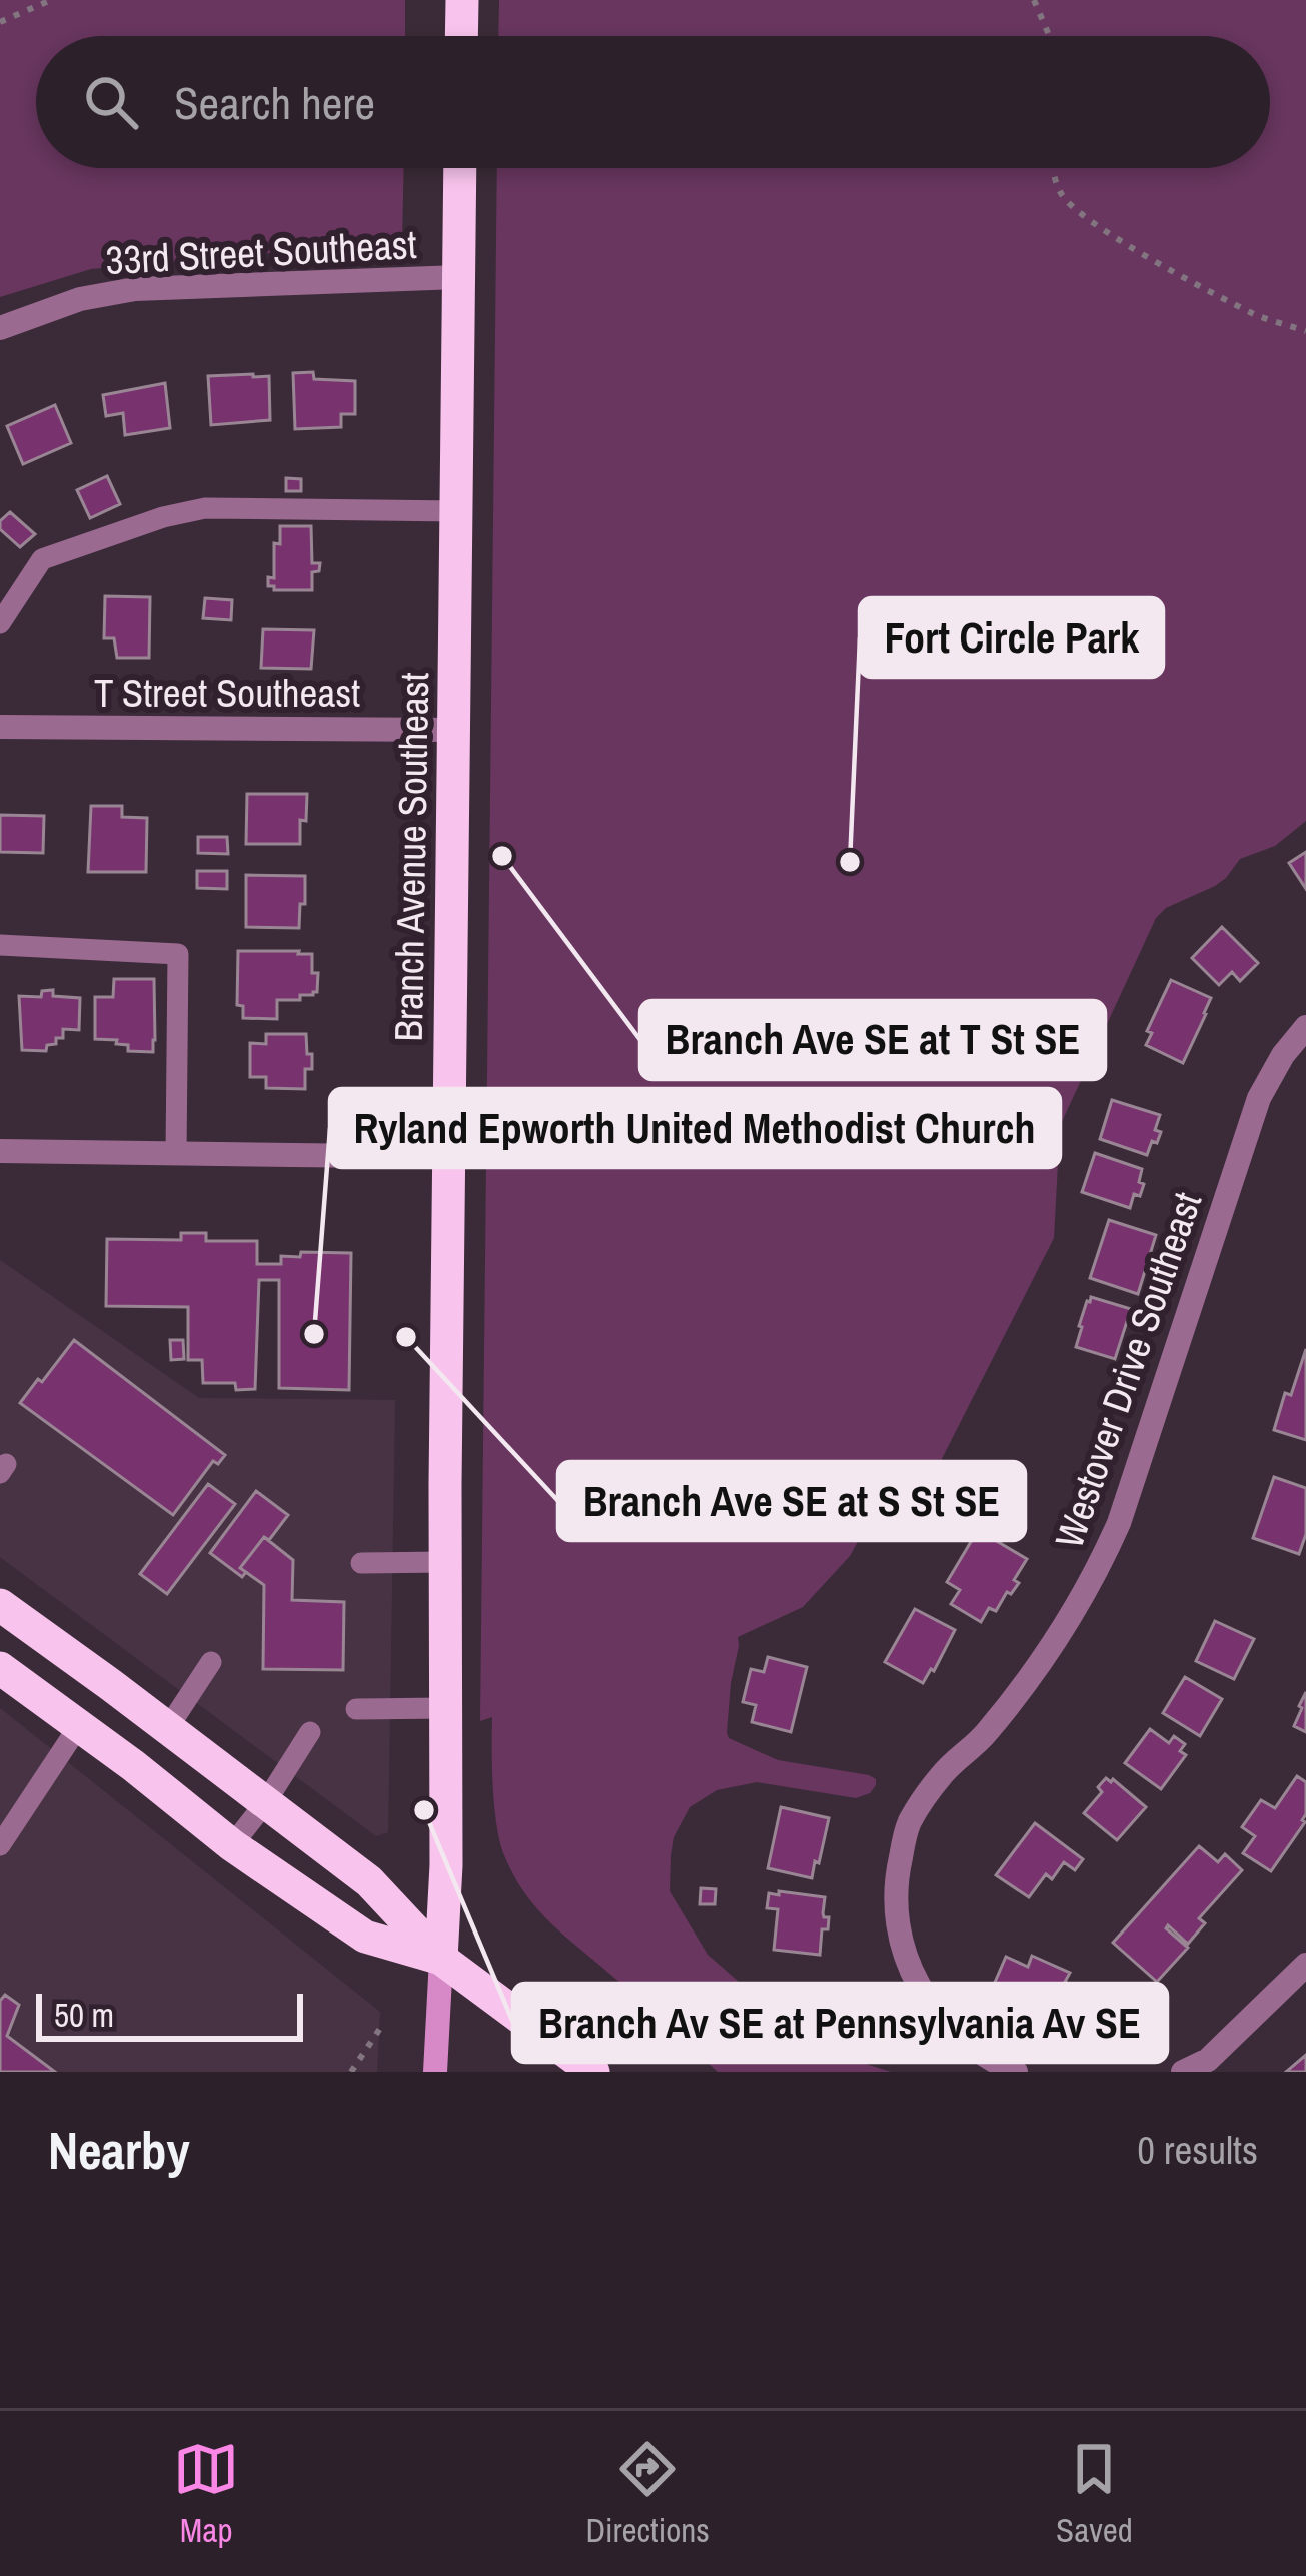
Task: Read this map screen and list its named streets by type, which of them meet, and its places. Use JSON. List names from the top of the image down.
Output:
{
  "streets": {
    "highway": ["Branch Avenue Southeast"],
    "street": ["33rd Street Southeast", "T Street Southeast", "Westover Drive Southeast"]
  },
  "crossings": [
    ["33rd Street Southeast", "Branch Avenue Southeast"],
    ["T Street Southeast", "Branch Avenue Southeast"]
  ],
  "places": [
    "Branch Ave SE at T St SE",
    "Fort Circle Park",
    "Ryland Epworth United Methodist Church",
    "Branch Ave SE at S St SE",
    "Branch Av SE at Pennsylvania Av SE"
  ],
  "scale_bar": "50 m",
  "page": {
    "search": "Search here",
    "scale": "50 m",
    "heading": ["Nearby", "0 results"],
    "nav": ["Map", "Directions", "Saved"]
  }
}
